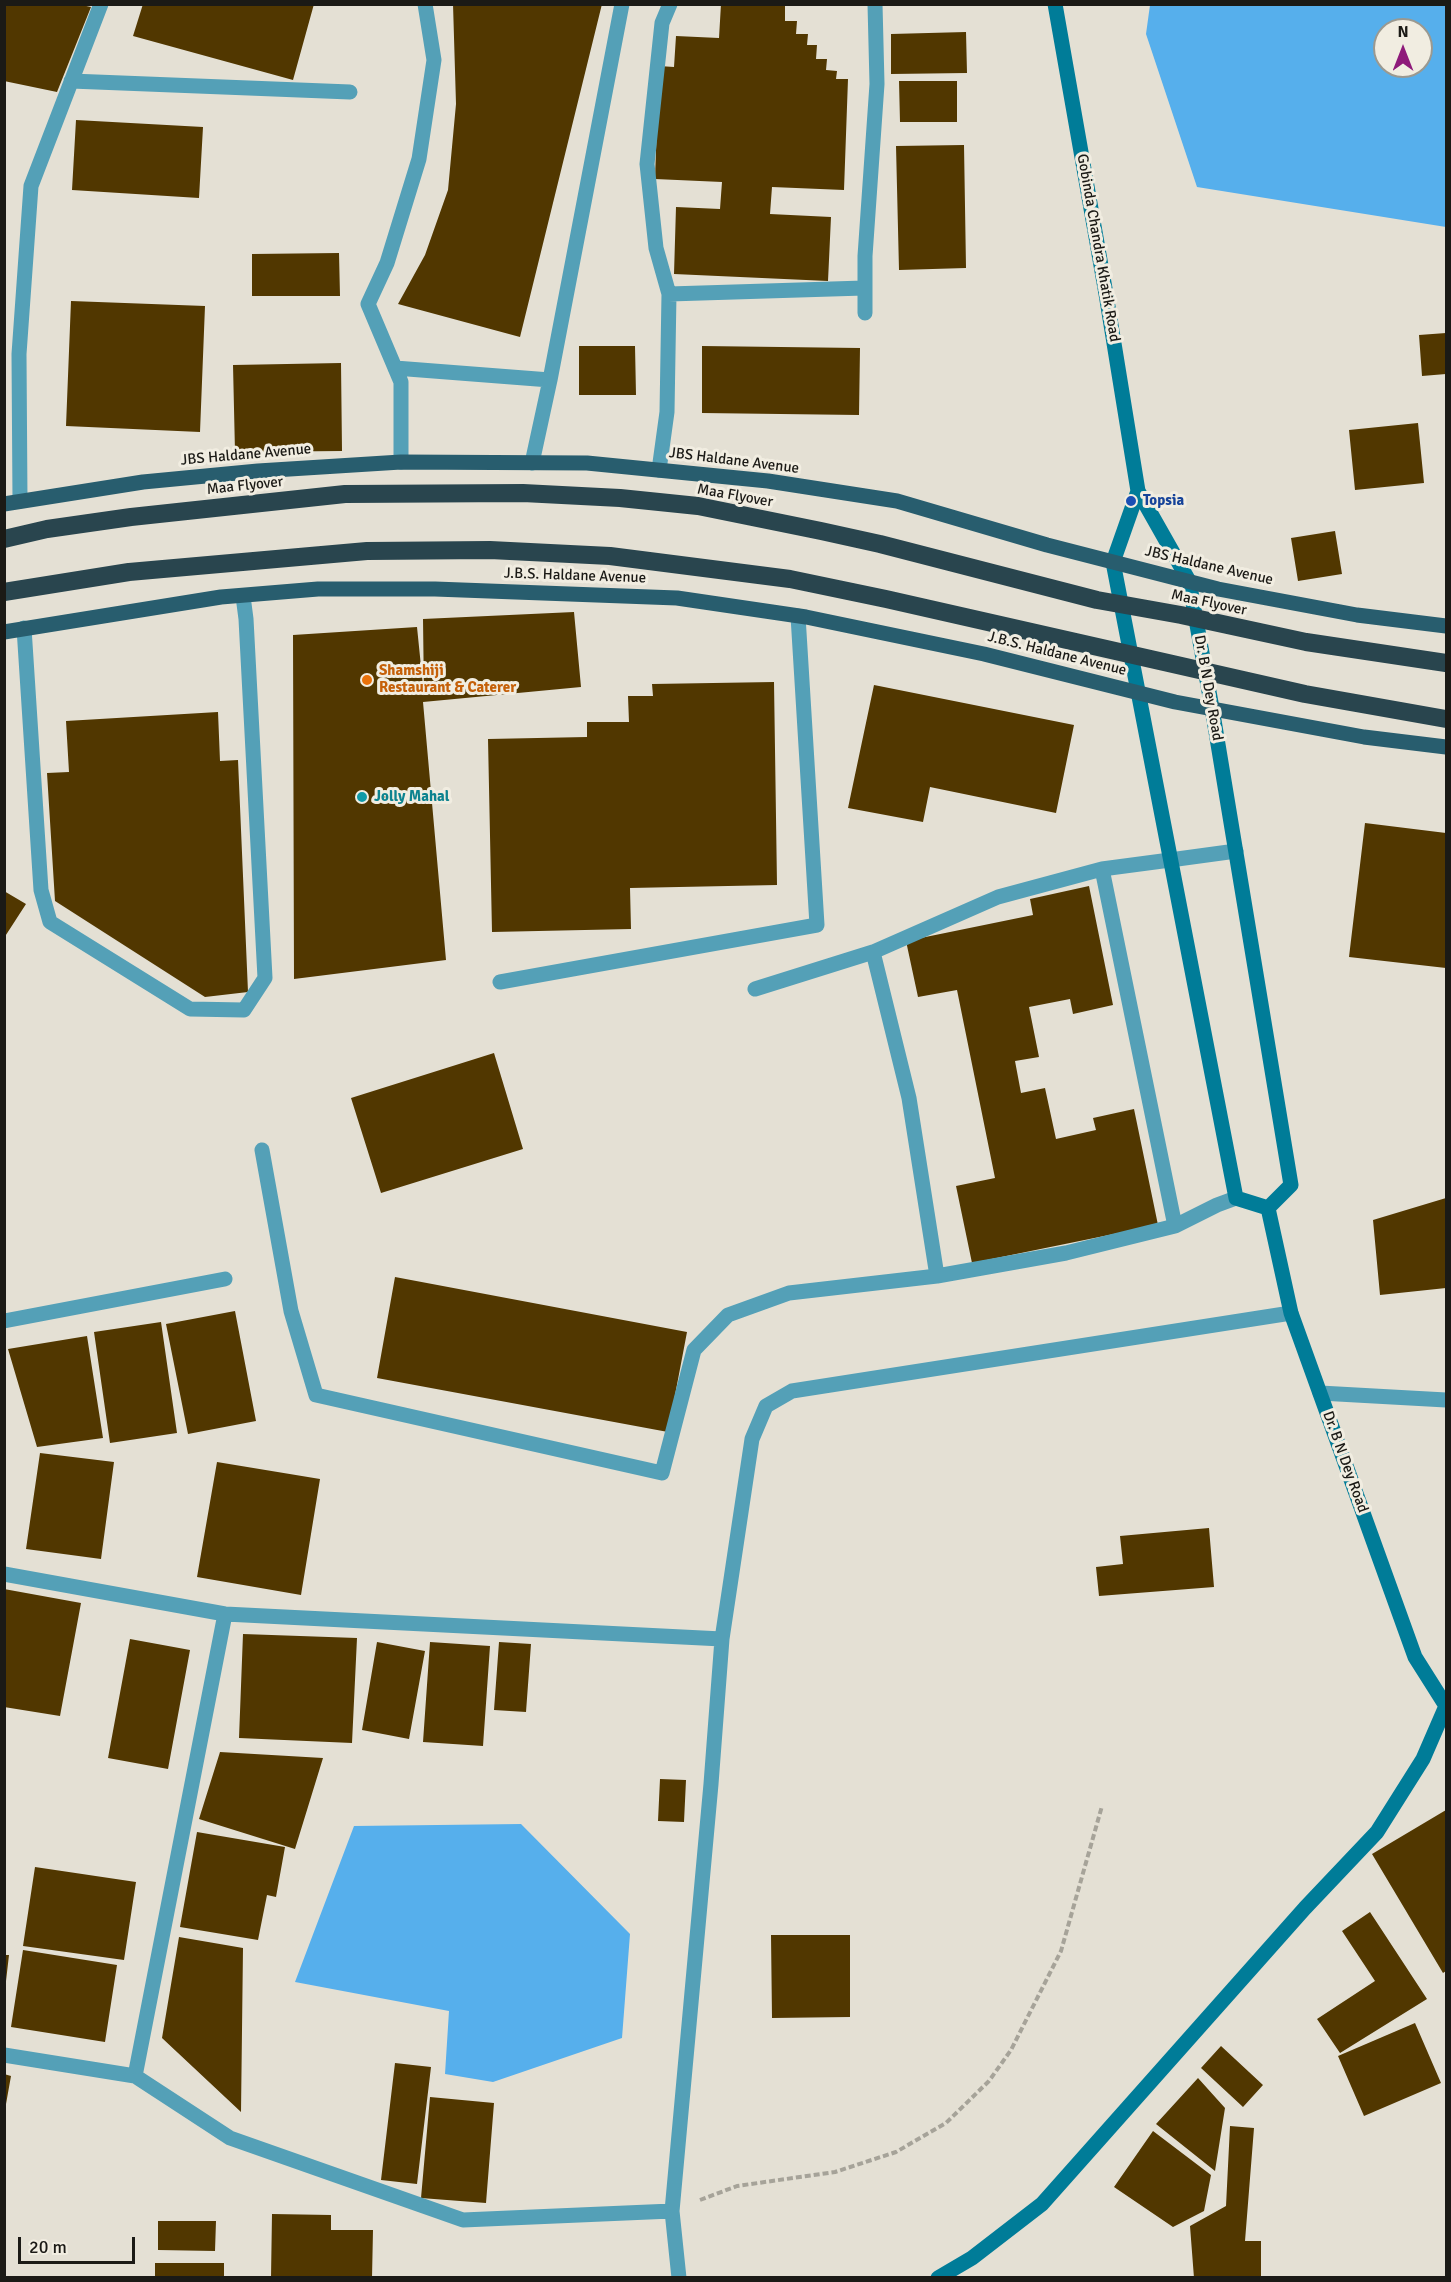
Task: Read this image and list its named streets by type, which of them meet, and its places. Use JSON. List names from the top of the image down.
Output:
{
  "streets": {
    "highway": ["Maa Flyover"],
    "main road": [
      "Gobinda Chandra Khatik Road",
      "JBS Haldane Avenue",
      "J.B.S. Haldane Avenue",
      "Dr. B N Dey Road"
    ]
  },
  "crossings": [
    ["Gobinda Chandra Khatik Road", "Dr. B N Dey Road"],
    ["JBS Haldane Avenue", "Dr. B N Dey Road"]
  ],
  "places": ["Topsia", "Shamshiji Restaurant & Caterer", "Jolly Mahal"],
  "scale_bar": "20 m",
  "north": "top"
}
